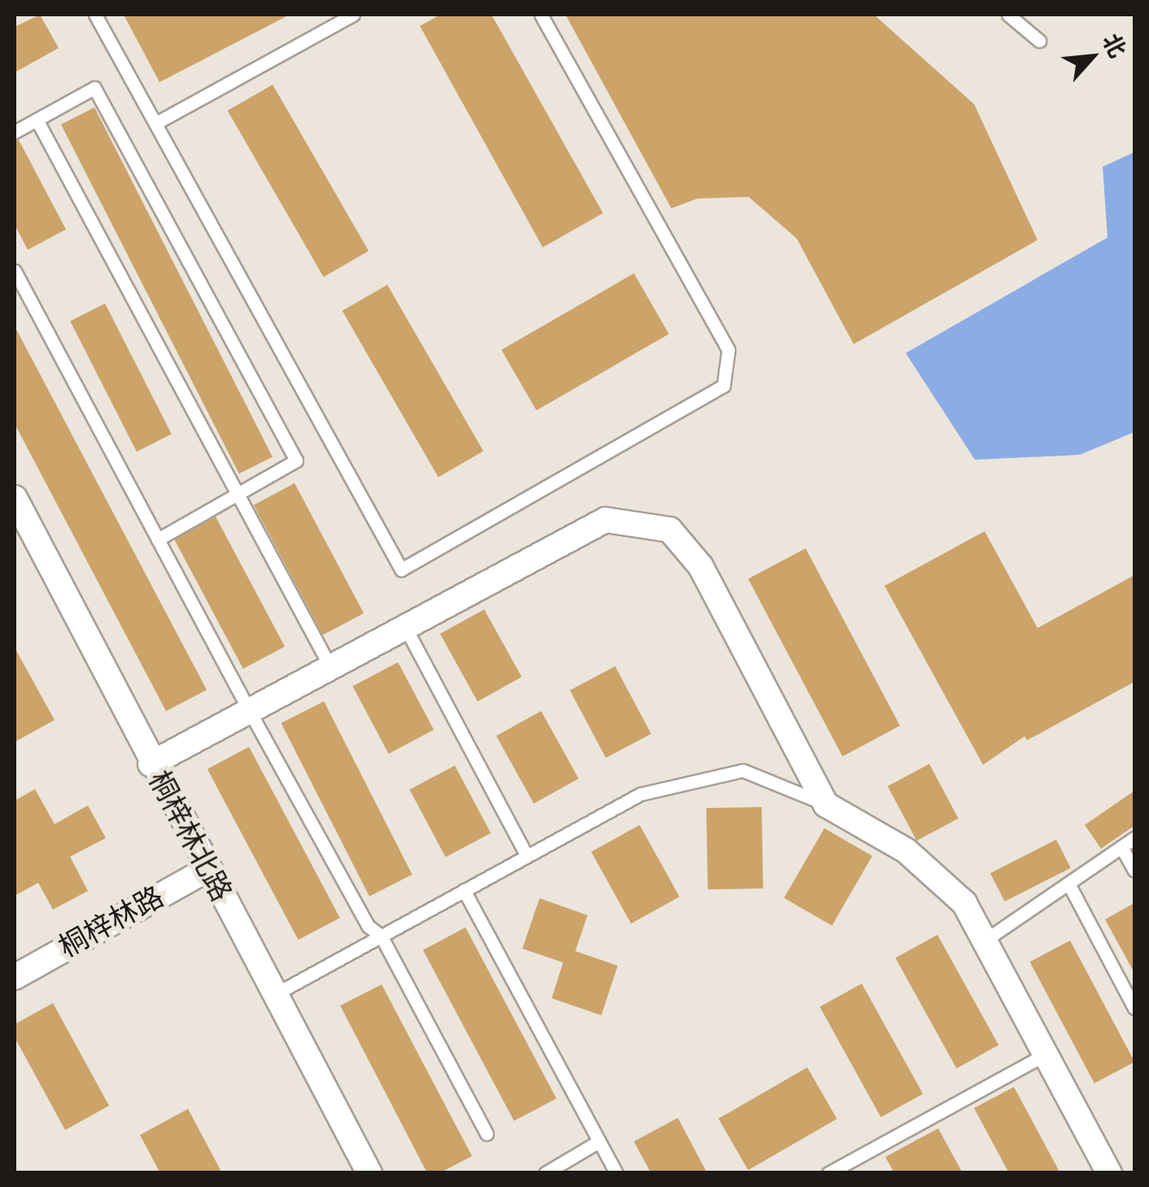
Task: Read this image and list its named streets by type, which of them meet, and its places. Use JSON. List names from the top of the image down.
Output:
{
  "streets": {
    "street": ["桐梓林北路", "桐梓林路"]
  },
  "crossings": [
    ["桐梓林北路", "桐梓林路"]
  ],
  "north": "top right"
}
